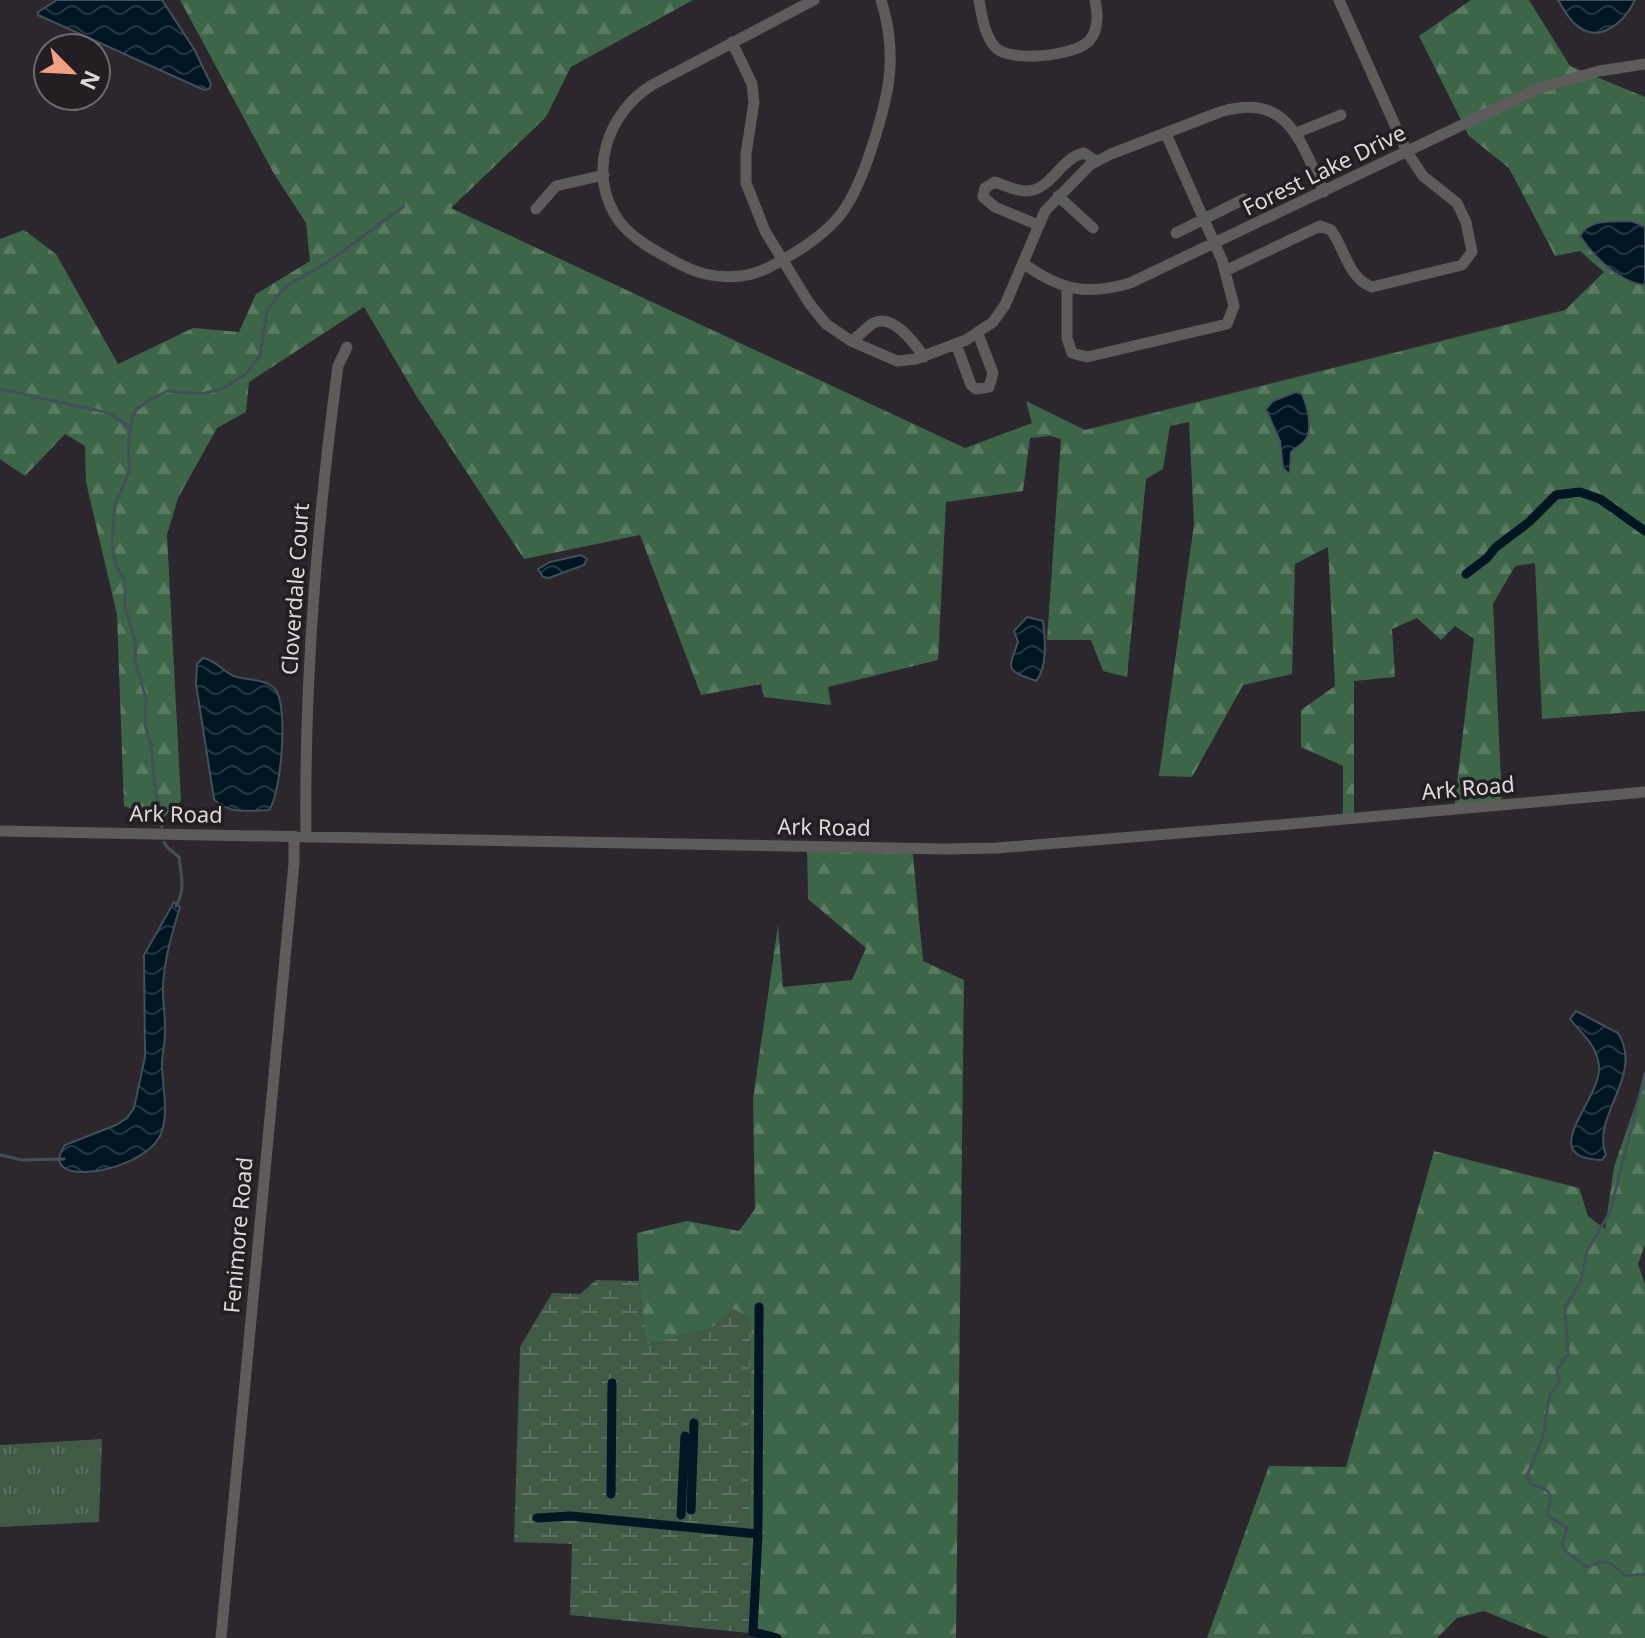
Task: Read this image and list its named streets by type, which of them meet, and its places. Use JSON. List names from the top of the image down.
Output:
{
  "streets": {
    "street": [
      "Forest Lake Drive",
      "Cloverdale Court",
      "Ark Road",
      "Fenimore Road"
    ]
  },
  "crossings": [
    ["Cloverdale Court", "Ark Road"],
    ["Cloverdale Court", "Fenimore Road"],
    ["Ark Road", "Fenimore Road"]
  ],
  "north": "bottom right"
}
